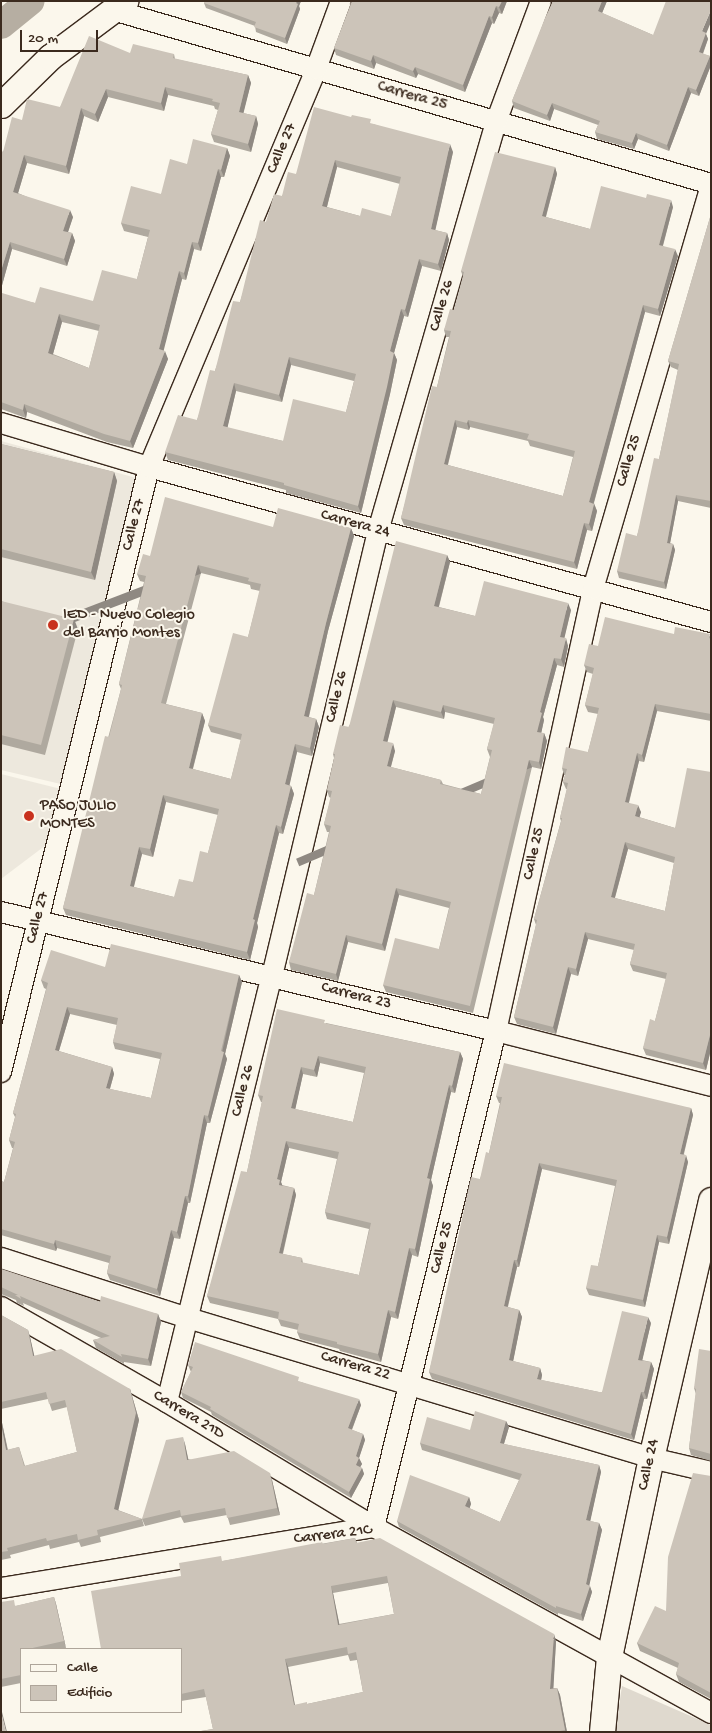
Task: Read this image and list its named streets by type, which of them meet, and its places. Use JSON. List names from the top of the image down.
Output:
{
  "streets": {
    "street": [
      "Carrera 25",
      "Calle 27",
      "Calle 26",
      "Calle 25",
      "Carrera 24",
      "Carrera 23",
      "Carrera 22",
      "Carrera 21D",
      "Calle 24",
      "Carrera 21C"
    ]
  },
  "crossings": [
    ["Carrera 25", "Calle 27"],
    ["Carrera 25", "Calle 26"],
    ["Carrera 25", "Calle 25"],
    ["Calle 27", "Carrera 24"],
    ["Calle 27", "Carrera 23"],
    ["Calle 26", "Carrera 24"],
    ["Calle 26", "Carrera 23"],
    ["Calle 26", "Carrera 22"],
    ["Calle 26", "Carrera 21D"],
    ["Calle 25", "Carrera 24"],
    ["Calle 25", "Carrera 23"],
    ["Calle 25", "Carrera 22"],
    ["Calle 25", "Carrera 21D"],
    ["Calle 25", "Carrera 21C"],
    ["Carrera 22", "Calle 24"],
    ["Carrera 21D", "Carrera 21C"],
    ["Calle 24", "Carrera 21C"]
  ],
  "places": ["IED - Nuevo Colegio del Barrio Montes", "PASO JULIO MONTES"],
  "legend": ["Calle", "Edificio"],
  "scale_bar": "20 m"
}
